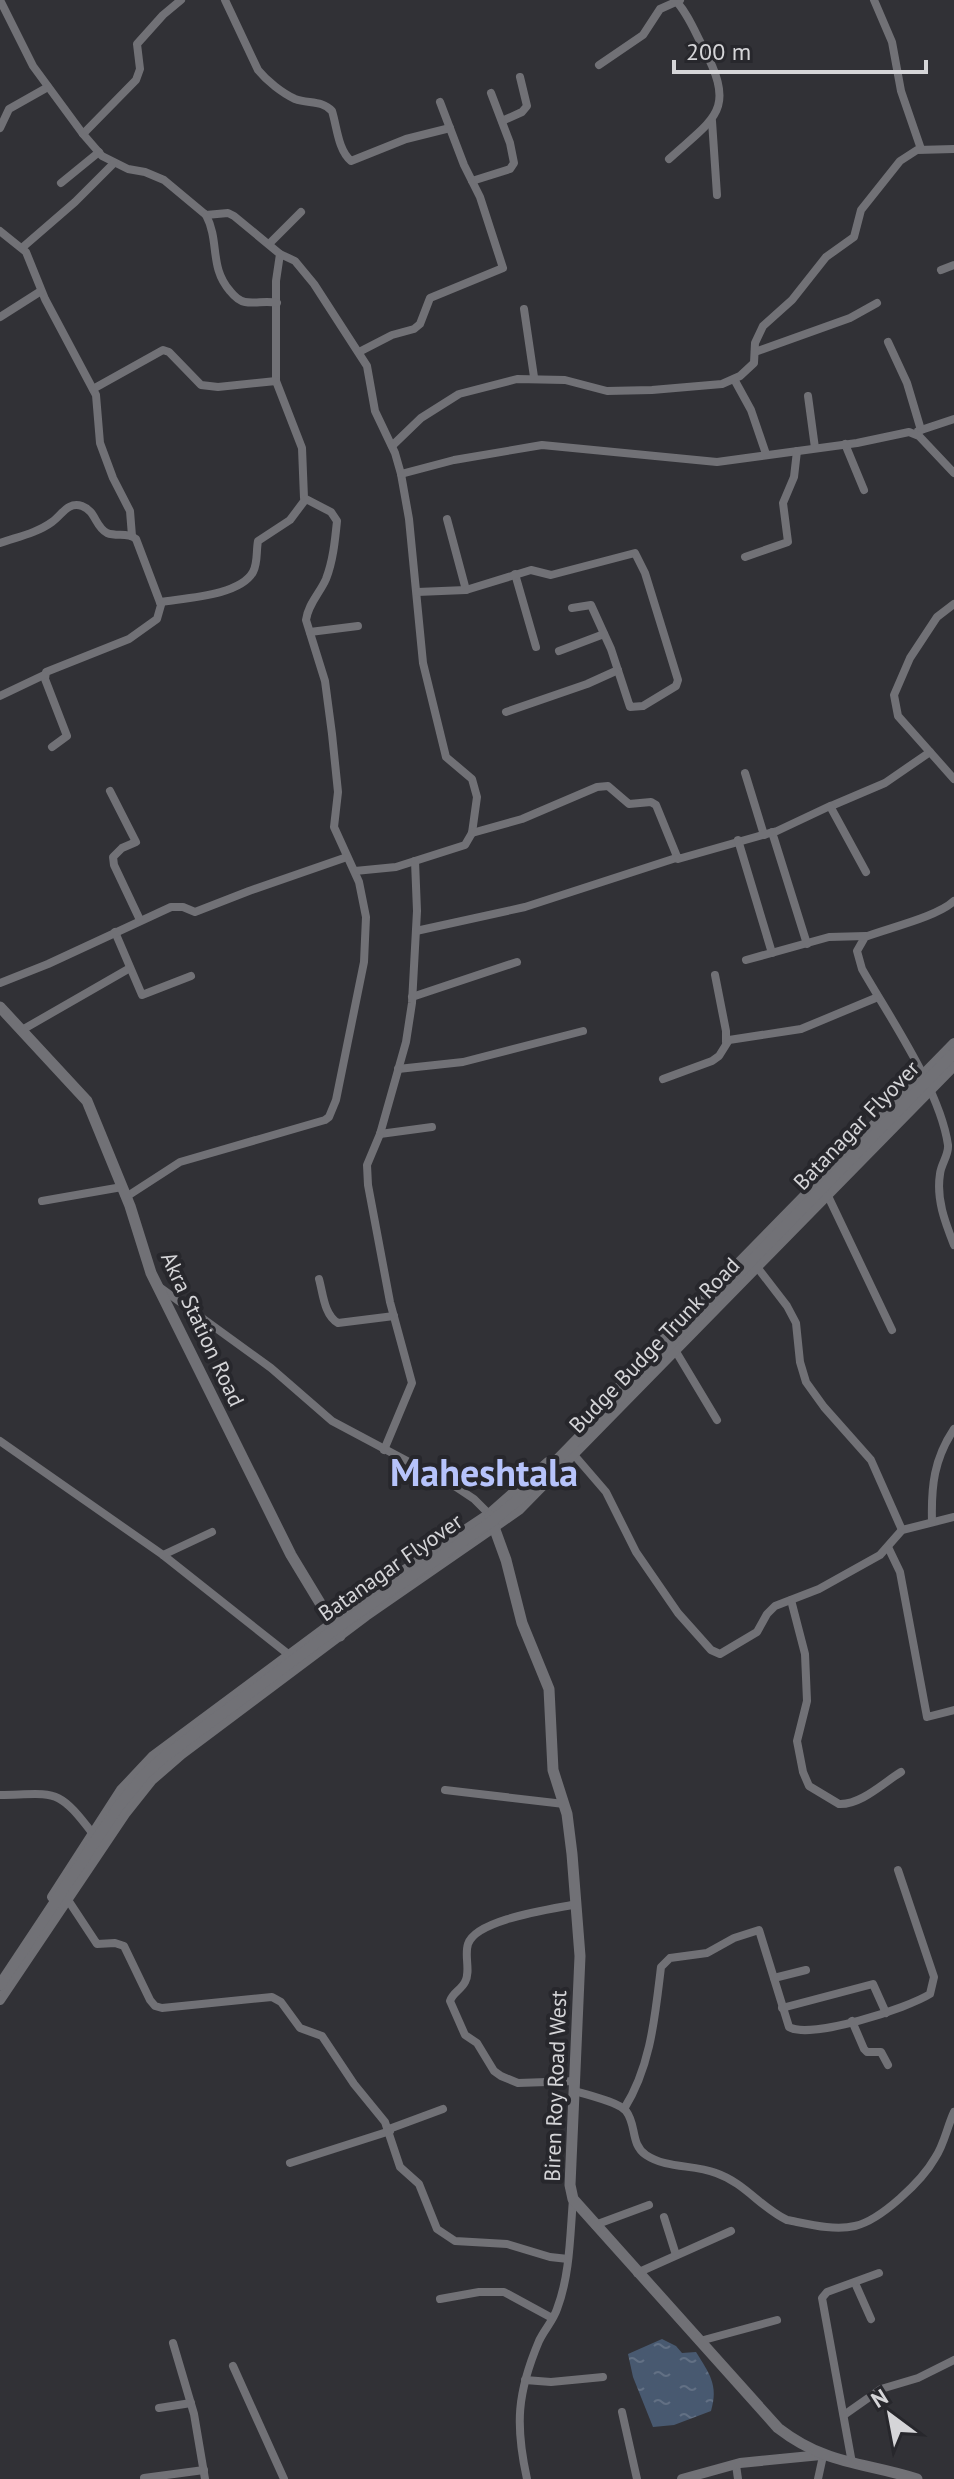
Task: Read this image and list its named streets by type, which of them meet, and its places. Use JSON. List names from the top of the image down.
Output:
{
  "streets": {
    "main road": ["Batanagar Flyover", "Akra Station Road", "Biren Roy Road West"],
    "street": ["Budge Budge Trunk Road"]
  },
  "crossings": [
    ["Akra Station Road", "Budge Budge Trunk Road"],
    ["Budge Budge Trunk Road", "Biren Roy Road West"]
  ],
  "districts": ["Maheshtala"],
  "scale_bar": "200 m",
  "north": "top left"
}
